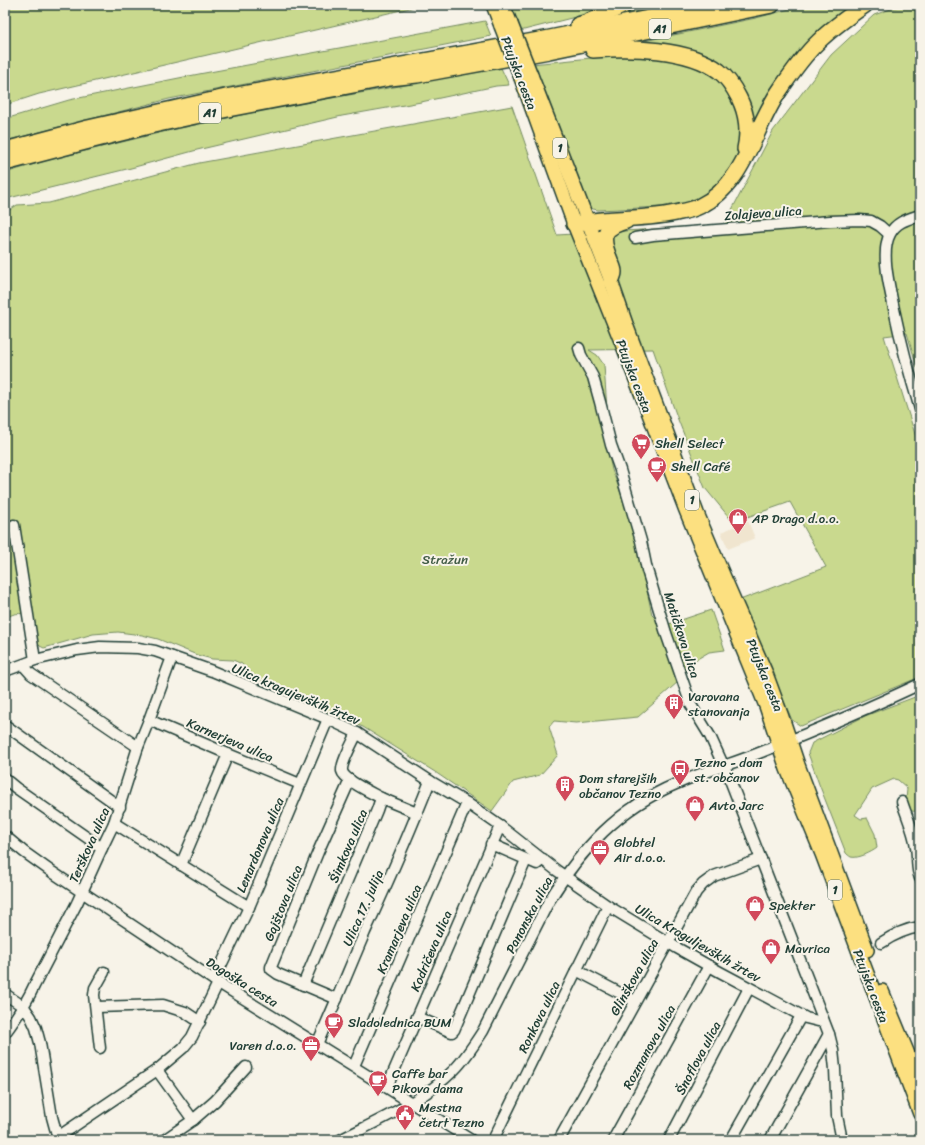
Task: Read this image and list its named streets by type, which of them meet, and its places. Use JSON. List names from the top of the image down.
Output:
{
  "streets": {
    "highway": ["A1"],
    "main road": ["Ptujska cesta", "1"],
    "street": [
      "Zolajeva ulica",
      "Matičkova ulica",
      "Ulica kragujevških žrtev",
      "Karnerjeva ulica",
      "Terškova ulica",
      "Lenardonova ulica",
      "Šimkova ulica",
      "Gajštova ulica",
      "Ulica 17. julija",
      "Panonska ulica",
      "Kramarjeva ulica",
      "Ulica Kraguljevških žrtev",
      "Kodričeva ulica",
      "Glinškova ulica",
      "Dogoška cesta",
      "Ronkova ulica",
      "Rozmanova ulica",
      "Šnoflova ulica"
    ]
  },
  "crossings": [
    ["Ptujska cesta", "Panonska ulica"],
    ["Matičkova ulica", "Panonska ulica"],
    ["Matičkova ulica", "Ulica Kraguljevških žrtev"],
    ["Matičkova ulica", "Glinškova ulica"],
    ["Ulica kragujevških žrtev", "Terškova ulica"],
    ["Ulica kragujevških žrtev", "Lenardonova ulica"],
    ["Ulica kragujevških žrtev", "Ulica 17. julija"],
    ["Ulica kragujevških žrtev", "Panonska ulica"],
    ["Ulica kragujevških žrtev", "Kramarjeva ulica"],
    ["Ulica kragujevških žrtev", "Ulica Kraguljevških žrtev"],
    ["Ulica kragujevških žrtev", "Kodričeva ulica"],
    ["Karnerjeva ulica", "Terškova ulica"],
    ["Karnerjeva ulica", "Lenardonova ulica"],
    ["Terškova ulica", "Dogoška cesta"],
    ["Lenardonova ulica", "Dogoška cesta"],
    ["Šimkova ulica", "Gajštova ulica"],
    ["Gajštova ulica", "Ulica 17. julija"],
    ["Ulica 17. julija", "Dogoška cesta"],
    ["Panonska ulica", "Ulica Kraguljevških žrtev"],
    ["Panonska ulica", "Dogoška cesta"],
    ["Kramarjeva ulica", "Dogoška cesta"],
    ["Ulica Kraguljevških žrtev", "Glinškova ulica"],
    ["Ulica Kraguljevških žrtev", "Ronkova ulica"],
    ["Ulica Kraguljevških žrtev", "Rozmanova ulica"],
    ["Ulica Kraguljevških žrtev", "Šnoflova ulica"],
    ["Kodričeva ulica", "Dogoška cesta"]
  ],
  "parks": ["Stražun"],
  "places": {
    "supermarket": ["Shell Select"],
    "cafe": ["Shell Café", "Sladolednica BUM", "Caffe bar Pikova dama"],
    "shop": [
      "AP Drago d.o.o.",
      "Avto Jarc",
      "Spekter",
      "Mavrica"
    ],
    "building": ["Varovana stanovanja", "Dom starejših občanov Tezno"],
    "bus stop": ["Tezno - dom st. občanov"],
    "office": ["Globtel Air d.o.o.", "Varen d.o.o."],
    "public building": ["Mestna četrt Tezno"]
  }
}
